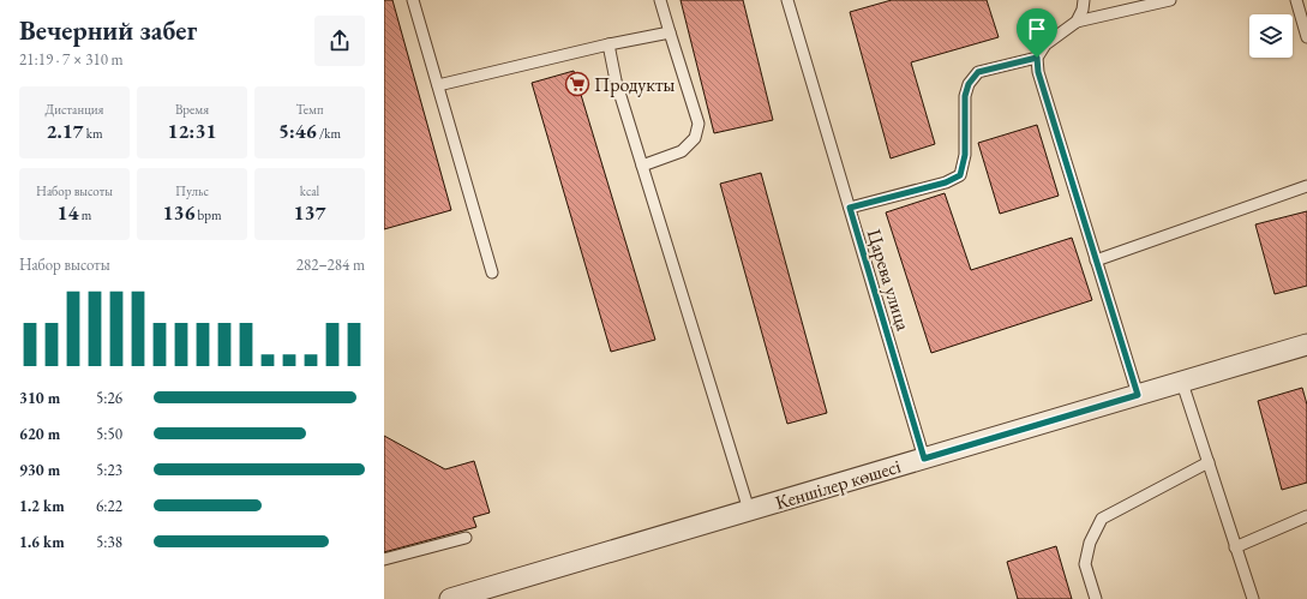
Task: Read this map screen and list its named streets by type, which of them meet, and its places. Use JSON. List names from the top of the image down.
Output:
{
  "streets": {
    "street": ["Кеншілер көшесі"],
    "lane": ["Царева улица"]
  },
  "crossings": [
    ["Царева улица", "Кеншілер көшесі"]
  ],
  "places": {
    "supermarket": ["Продукты"]
  },
  "page": {
    "heading": ["Вечерний забег", "21:19 · 7 × 310 m"],
    "stats": [
      ["Дистанция", "2.17 km"],
      ["Время", "12:31"],
      ["Темп", "5:46 /km"],
      ["Набор высоты", "14 m"],
      ["Пульс", "136 bpm"],
      ["kcal", "137"]
    ],
    "chart": ["Набор высоты", "282–284 m"],
    "list": [
      {
        "name": "310 m",
        "note": "5:26"
      },
      {
        "name": "620 m",
        "note": "5:50"
      },
      {
        "name": "930 m",
        "note": "5:23"
      },
      {
        "name": "1.2 km",
        "note": "6:22"
      },
      {
        "name": "1.6 km",
        "note": "5:38"
      }
    ]
  }
}
